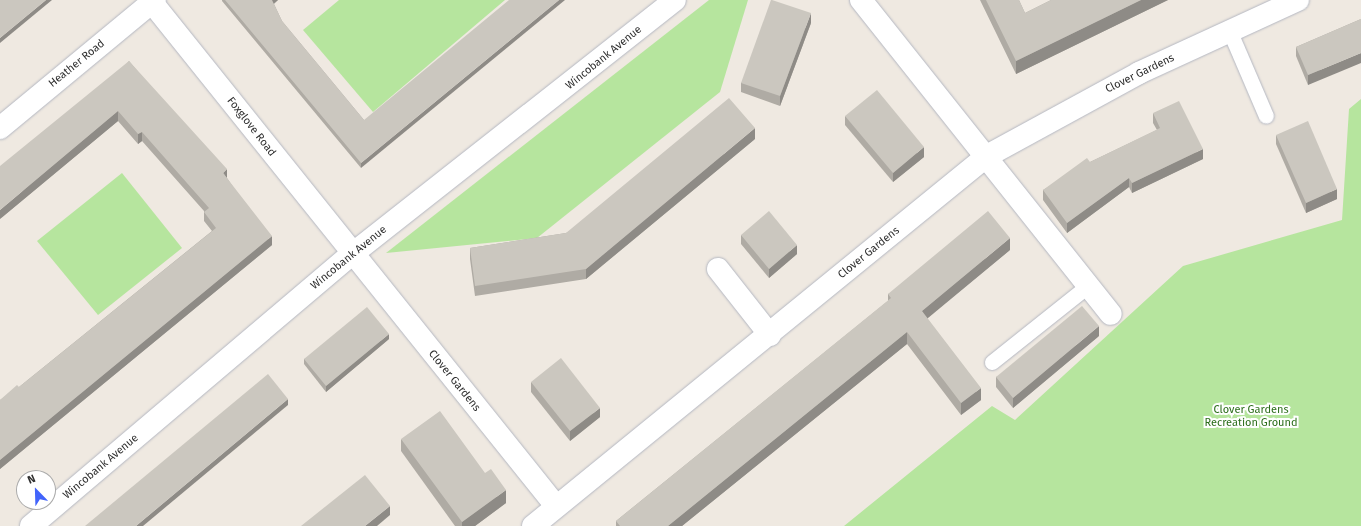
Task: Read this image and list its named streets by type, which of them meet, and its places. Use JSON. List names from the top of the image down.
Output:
{
  "streets": {
    "street": [
      "Wincobank Avenue",
      "Heather Road",
      "Clover Gardens",
      "Foxglove Road"
    ]
  },
  "crossings": [
    ["Wincobank Avenue", "Clover Gardens"],
    ["Wincobank Avenue", "Foxglove Road"],
    ["Heather Road", "Foxglove Road"],
    ["Clover Gardens", "Foxglove Road"]
  ],
  "parks": ["Clover Gardens Recreation Ground"],
  "north": "top left"
}
